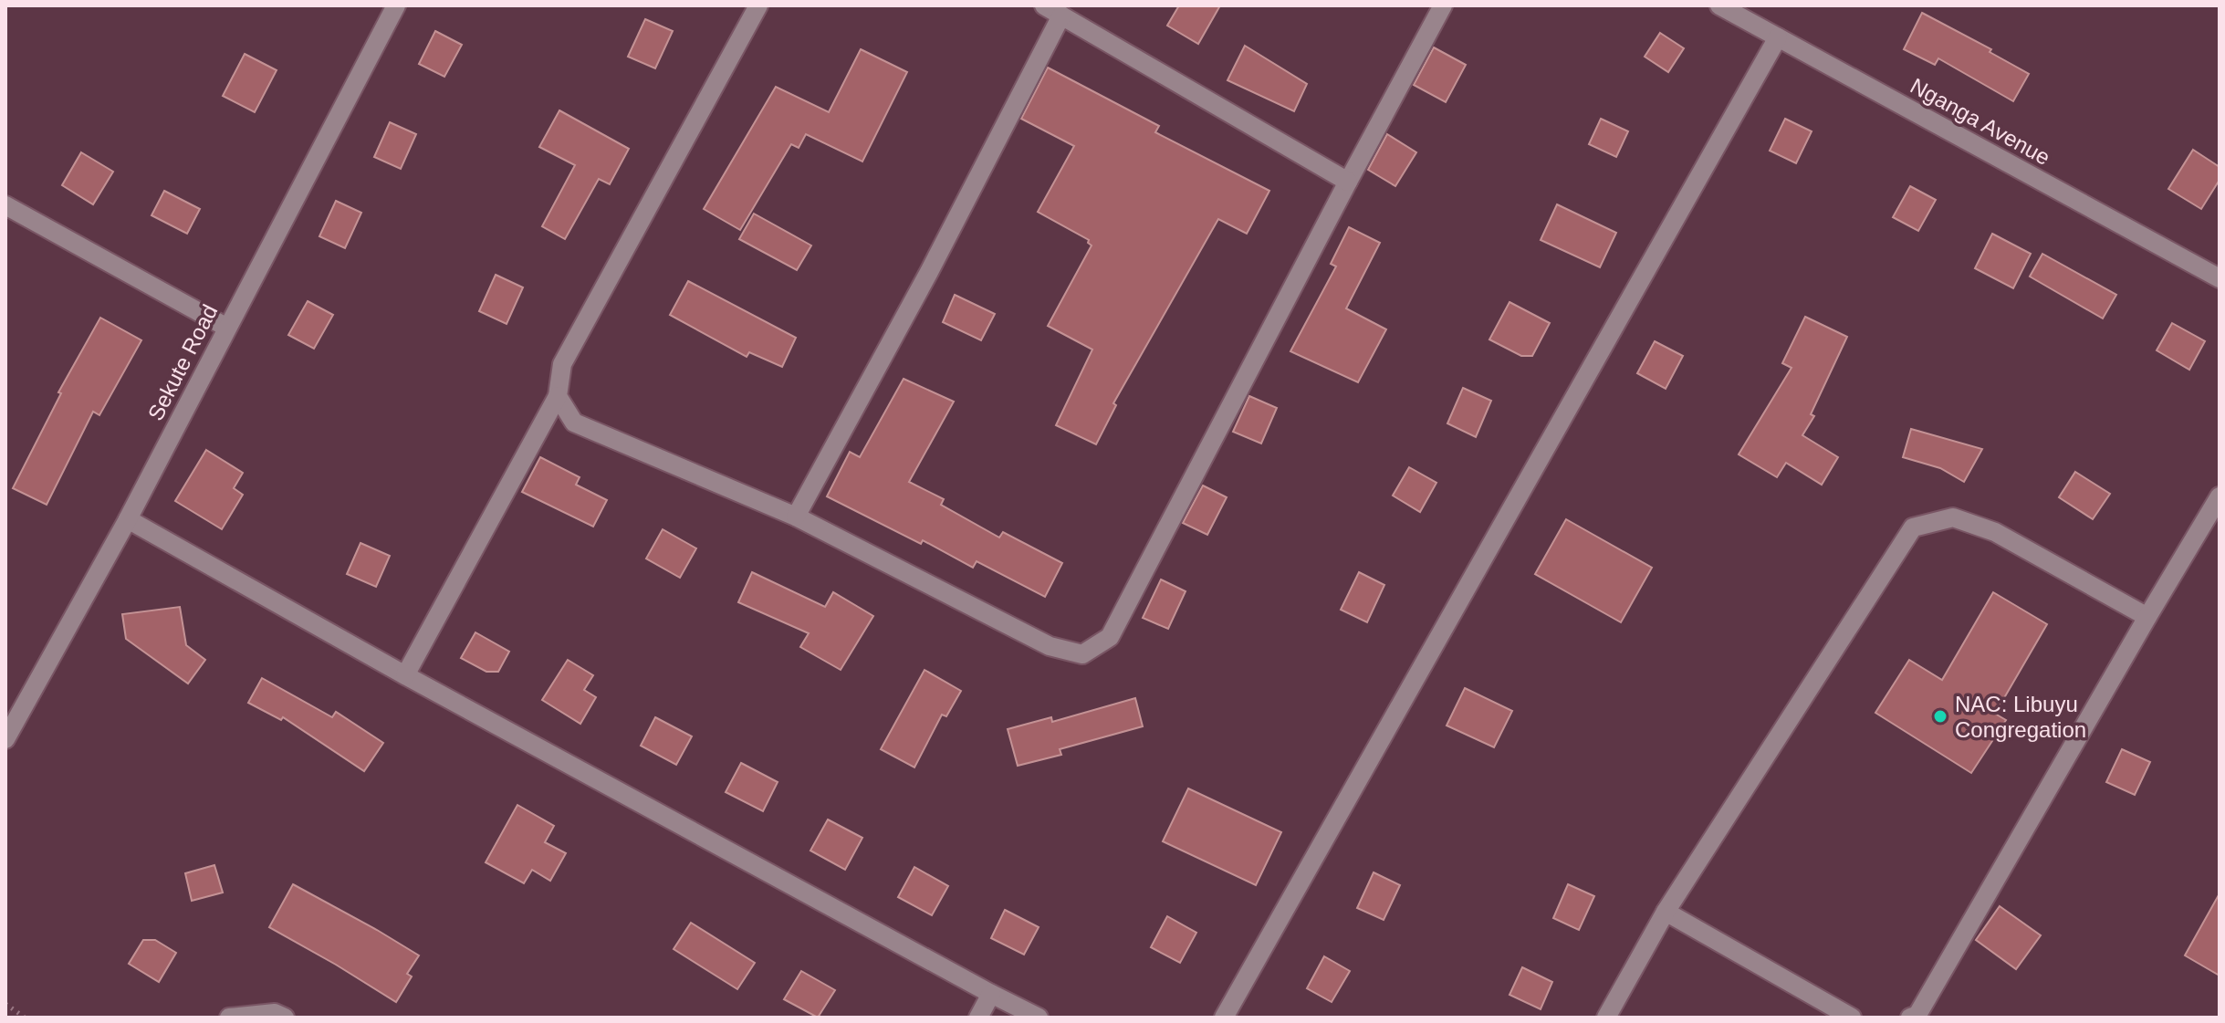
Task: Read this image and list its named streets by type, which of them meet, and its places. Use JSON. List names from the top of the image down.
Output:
{
  "streets": {
    "street": ["Nganga Avenue", "Sekute Road"]
  },
  "places": ["NAC: Libuyu Congregation"]
}
